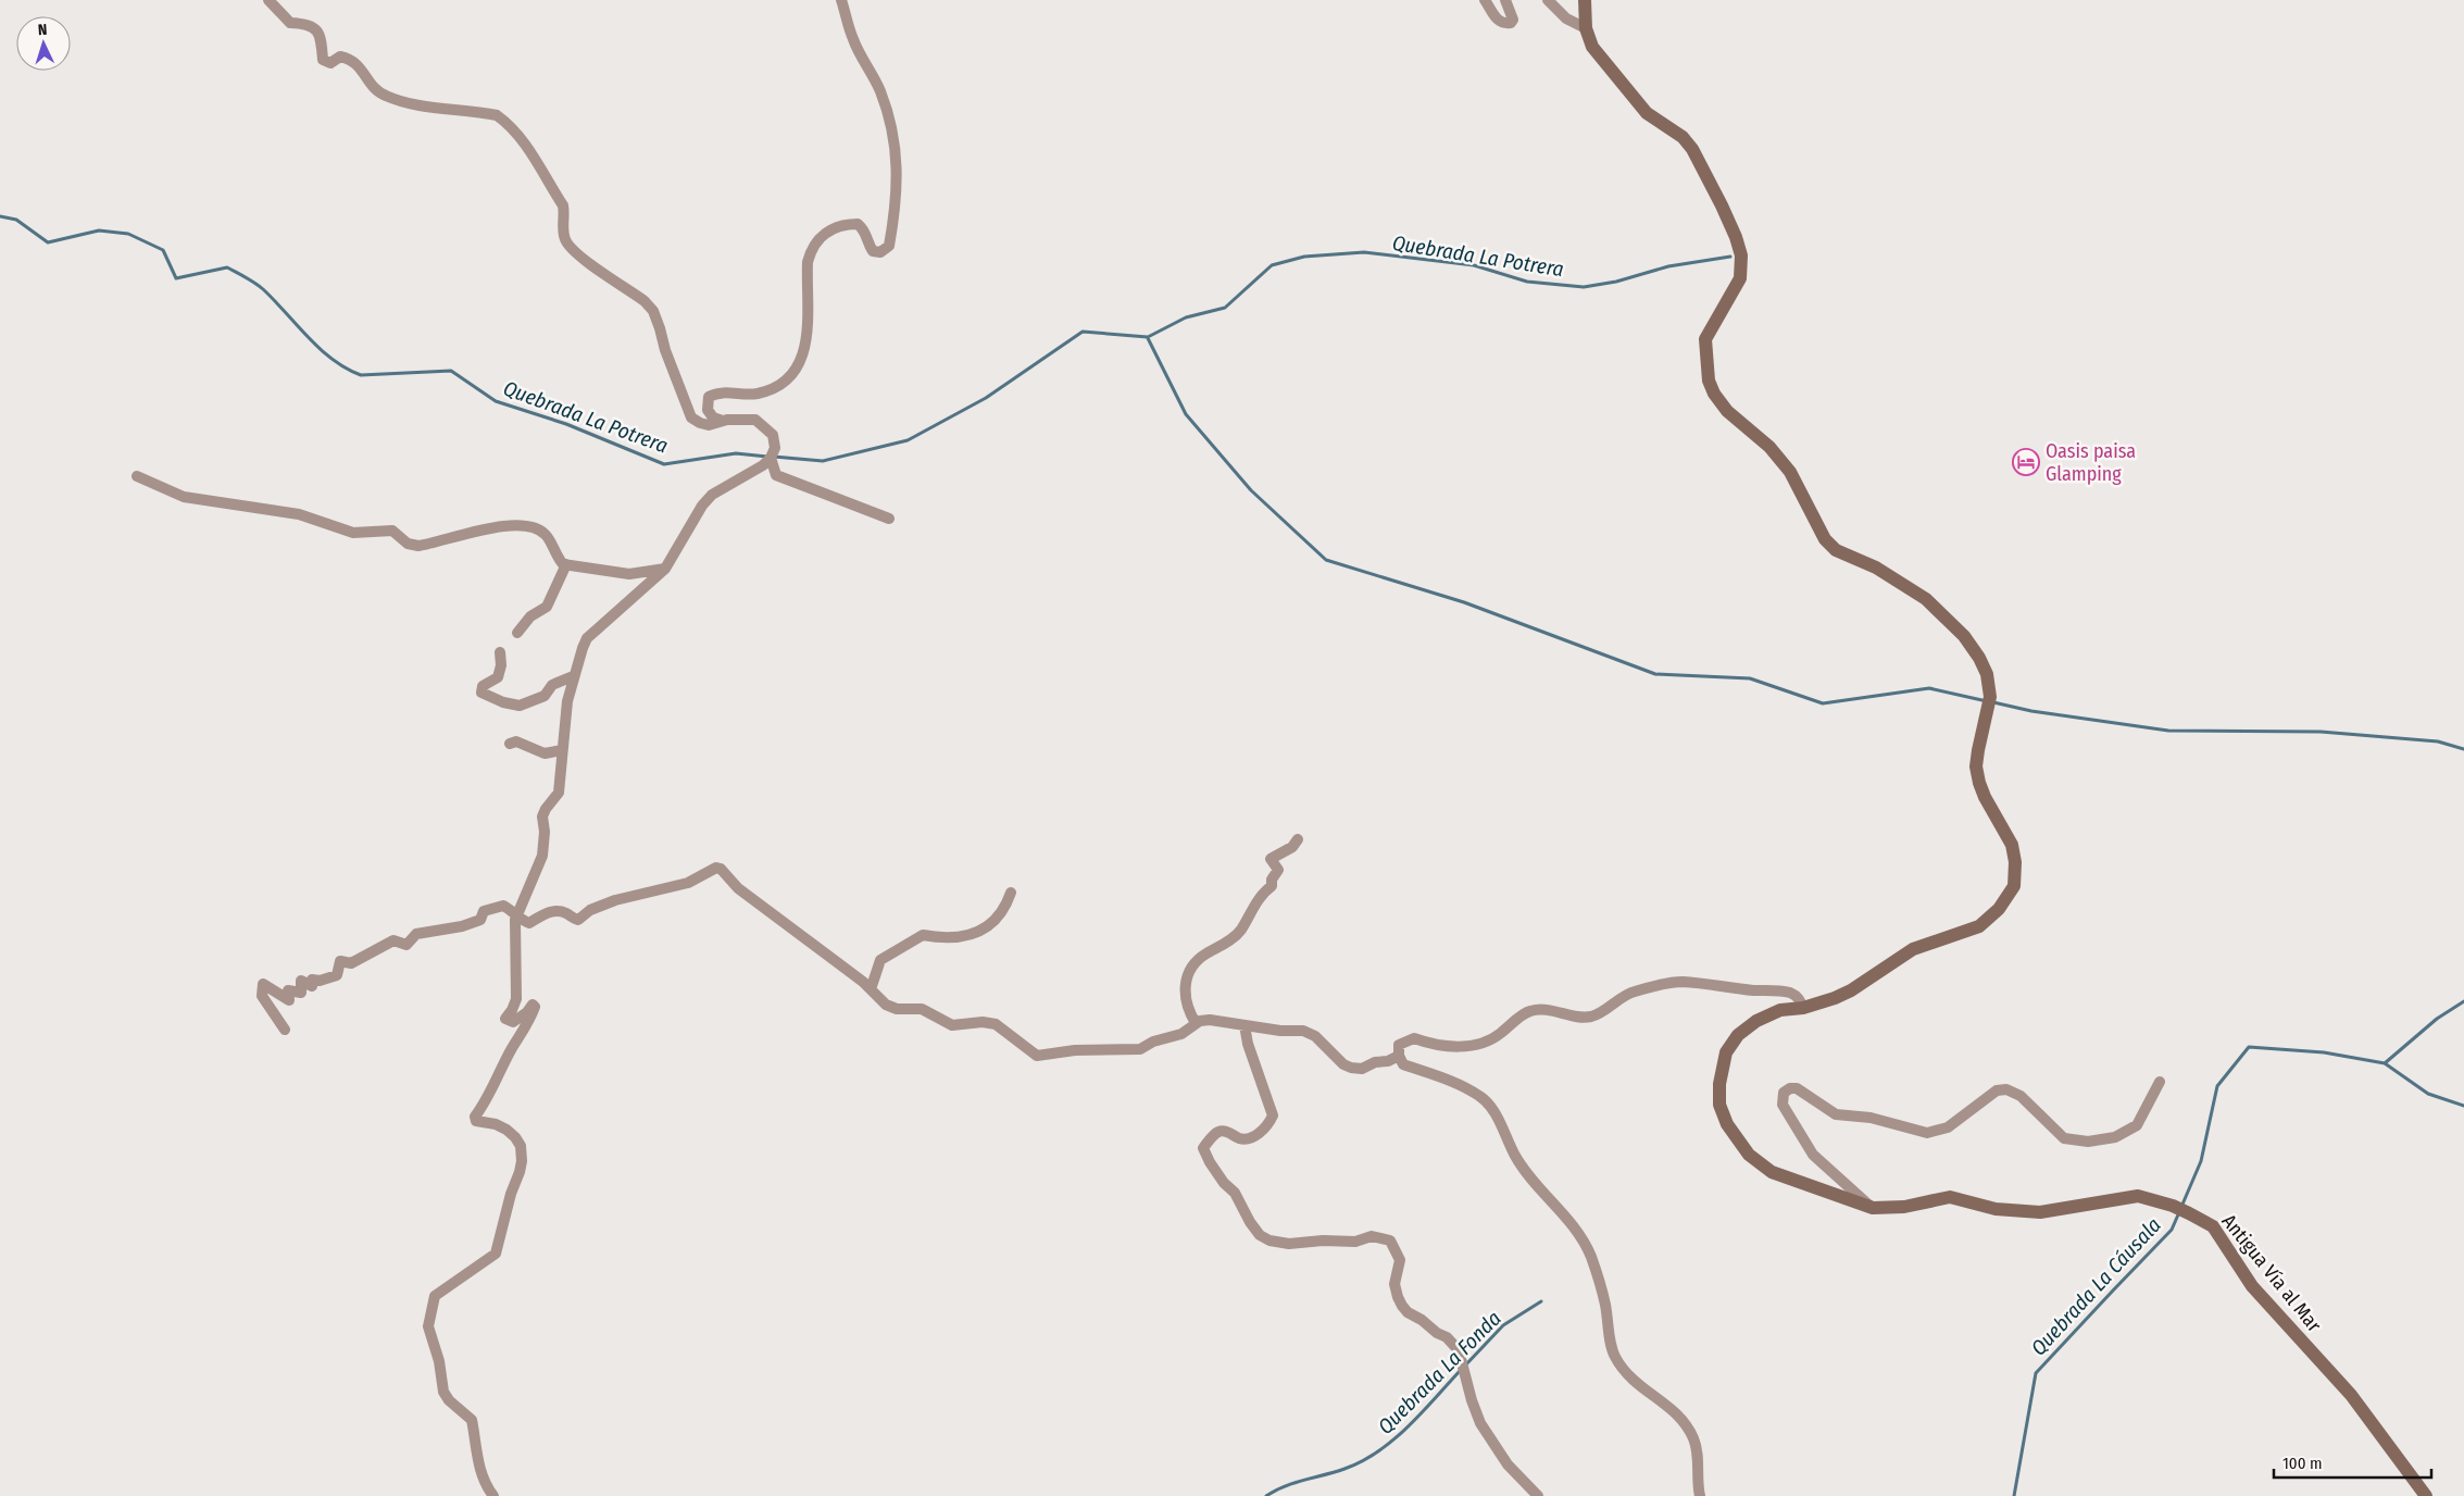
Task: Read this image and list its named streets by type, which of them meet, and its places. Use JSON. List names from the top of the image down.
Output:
{
  "streets": {
    "main road": ["Antigua Vía al Mar"]
  },
  "water": ["Quebrada La Potrera", "Quebrada La Cáusala", "Quebrada La Fonda"],
  "places": {
    "hotel": ["Oasis paisa Glamping"]
  },
  "scale_bar": "100 m",
  "north": "top"
}
